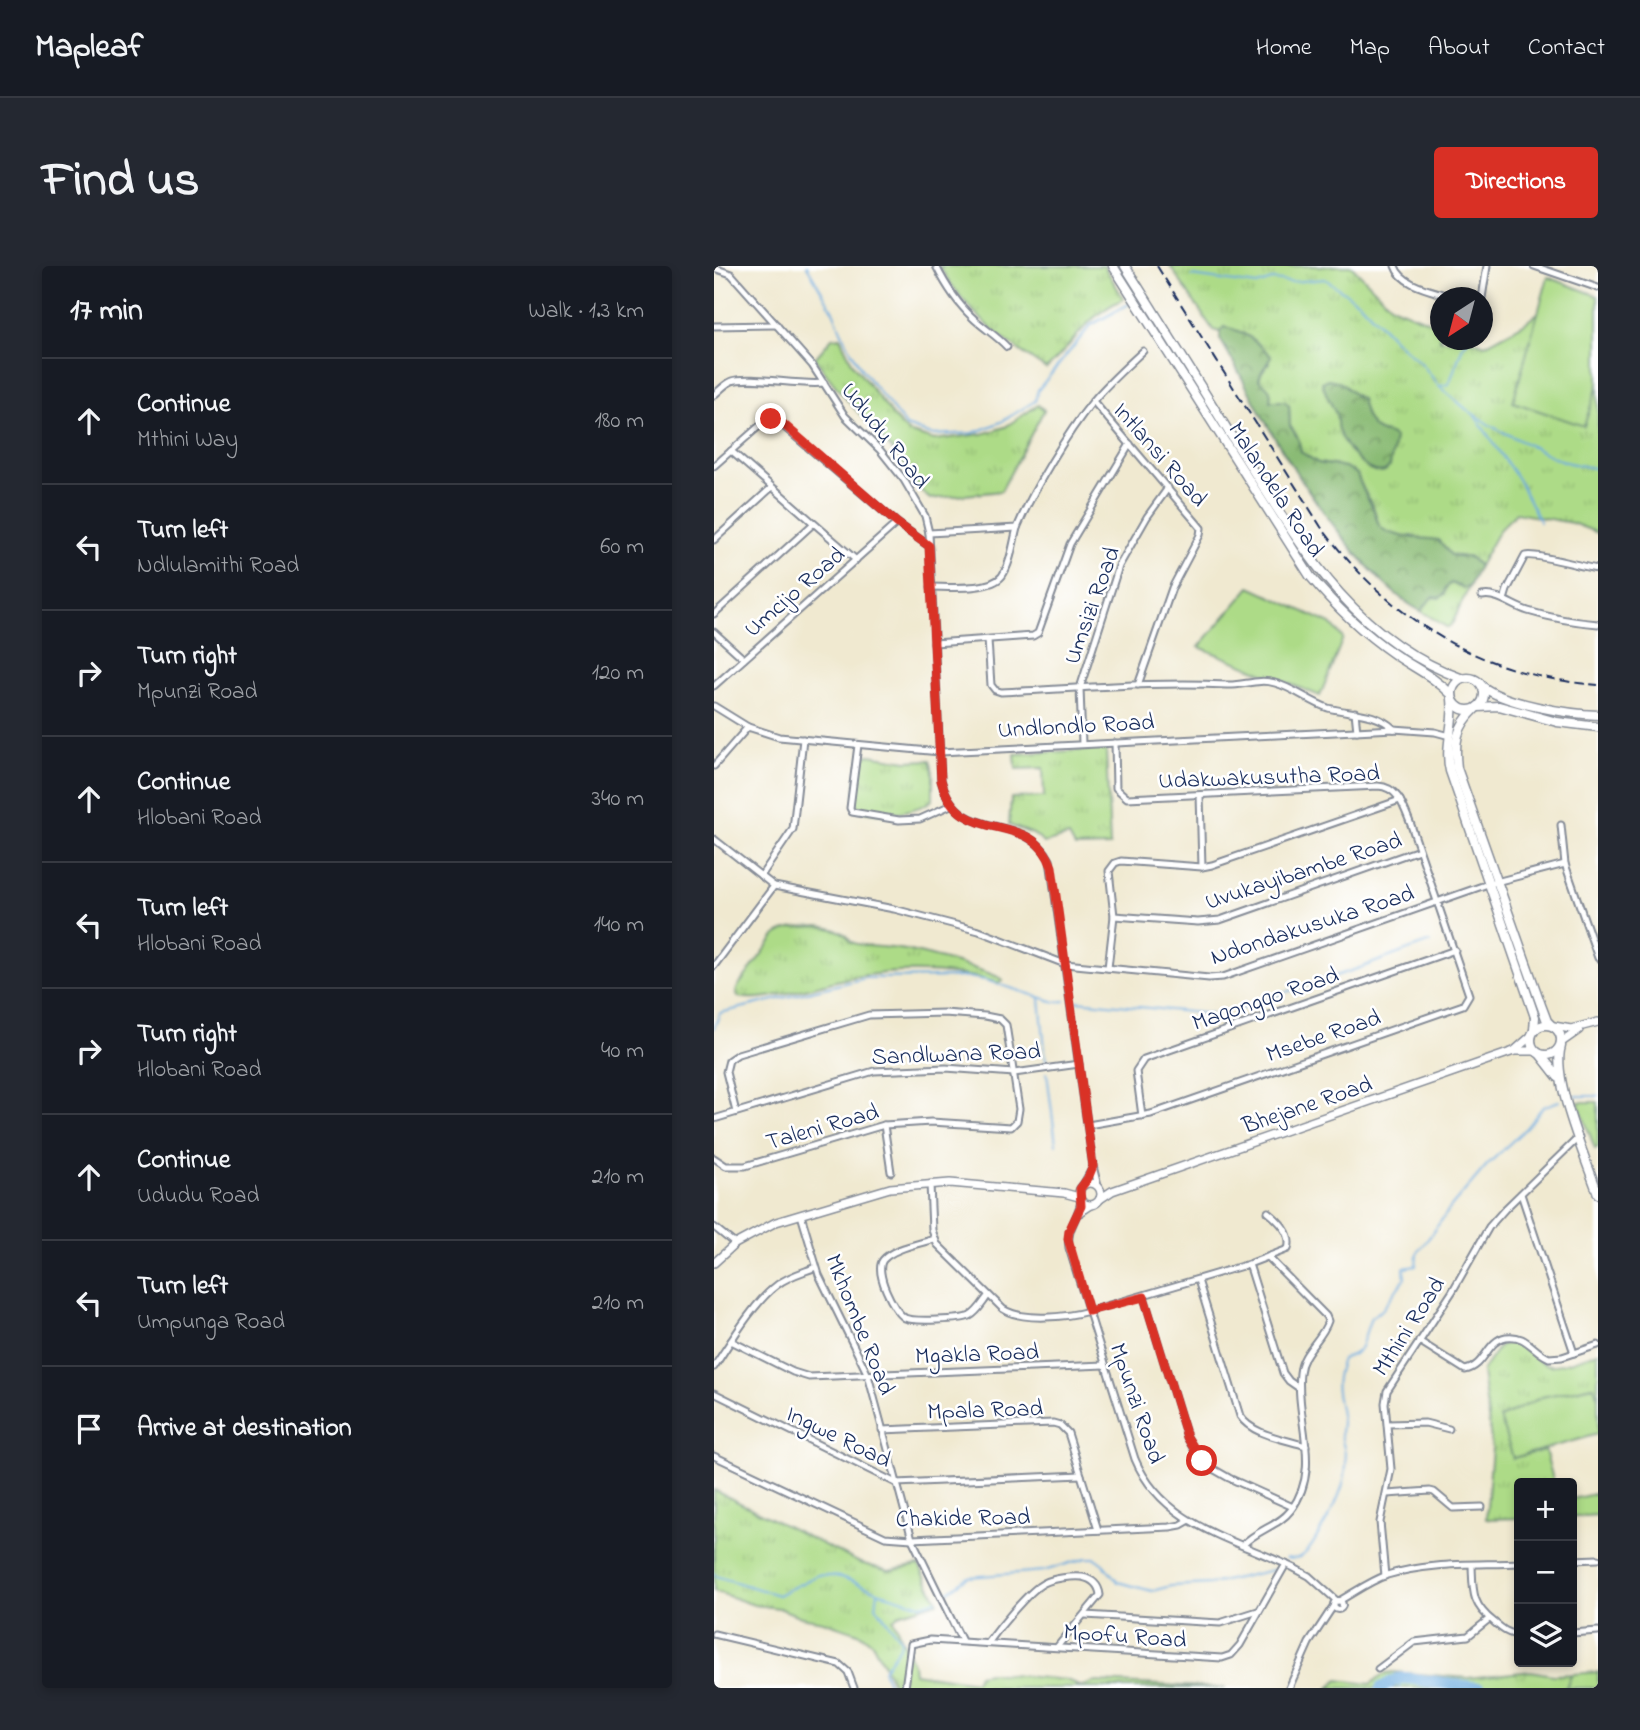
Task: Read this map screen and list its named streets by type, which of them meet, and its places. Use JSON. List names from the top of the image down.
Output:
{
  "streets": {
    "main road": ["Malandela Road"],
    "street": [
      "Ududu Road",
      "Intlansi Road",
      "Umcijo Road",
      "Umsizi Road",
      "Undlondlo Road",
      "Udakwakusutha Road",
      "Uvukayibambe Road",
      "Ndondakusuka Road",
      "Maqongqo Road",
      "Msebe Road",
      "Sandlwana Road",
      "Bhejane Road",
      "Taleni Road",
      "Mkhombe Road",
      "Mthini Road",
      "Mgakla Road",
      "Mpunzi Road",
      "Mpala Road",
      "Ingwe Road",
      "Chakide Road",
      "Mpofu Road"
    ]
  },
  "crossings": [
    ["Ududu Road", "Undlondlo Road"],
    ["Intlansi Road", "Umsizi Road"],
    ["Umsizi Road", "Undlondlo Road"],
    ["Undlondlo Road", "Udakwakusutha Road"],
    ["Udakwakusutha Road", "Uvukayibambe Road"],
    ["Udakwakusutha Road", "Ndondakusuka Road"],
    ["Udakwakusutha Road", "Msebe Road"],
    ["Ndondakusuka Road", "Msebe Road"],
    ["Maqongqo Road", "Msebe Road"],
    ["Sandlwana Road", "Taleni Road"],
    ["Mkhombe Road", "Mgakla Road"],
    ["Mkhombe Road", "Mpala Road"],
    ["Mkhombe Road", "Ingwe Road"],
    ["Mkhombe Road", "Chakide Road"],
    ["Mkhombe Road", "Mpofu Road"],
    ["Mgakla Road", "Mpunzi Road"],
    ["Mpunzi Road", "Chakide Road"],
    ["Mpunzi Road", "Mpofu Road"],
    ["Mpala Road", "Ingwe Road"],
    ["Mpala Road", "Chakide Road"]
  ],
  "north": "bottom left",
  "page": {
    "header": "Mapleaf",
    "nav": [
      "Home",
      "Map",
      "About",
      "Contact"
    ],
    "title": "Find us",
    "buttons": "Directions",
    "heading": ["17 min", "Walk · 1.3 km"],
    "list": [
      ["Continue", "Mthini Way", "180 m"],
      ["Turn left", "Ndlulamithi Road", "60 m"],
      ["Turn right", "Mpunzi Road", "120 m"],
      ["Continue", "Hlobani Road", "340 m"],
      ["Turn left", "Hlobani Road", "140 m"],
      ["Turn right", "Hlobani Road", "40 m"],
      ["Continue", "Ududu Road", "210 m"],
      ["Turn left", "Umpunga Road", "210 m"],
      "Arrive at destination"
    ],
    "map_buttons": ["+", "−"]
  }
}
